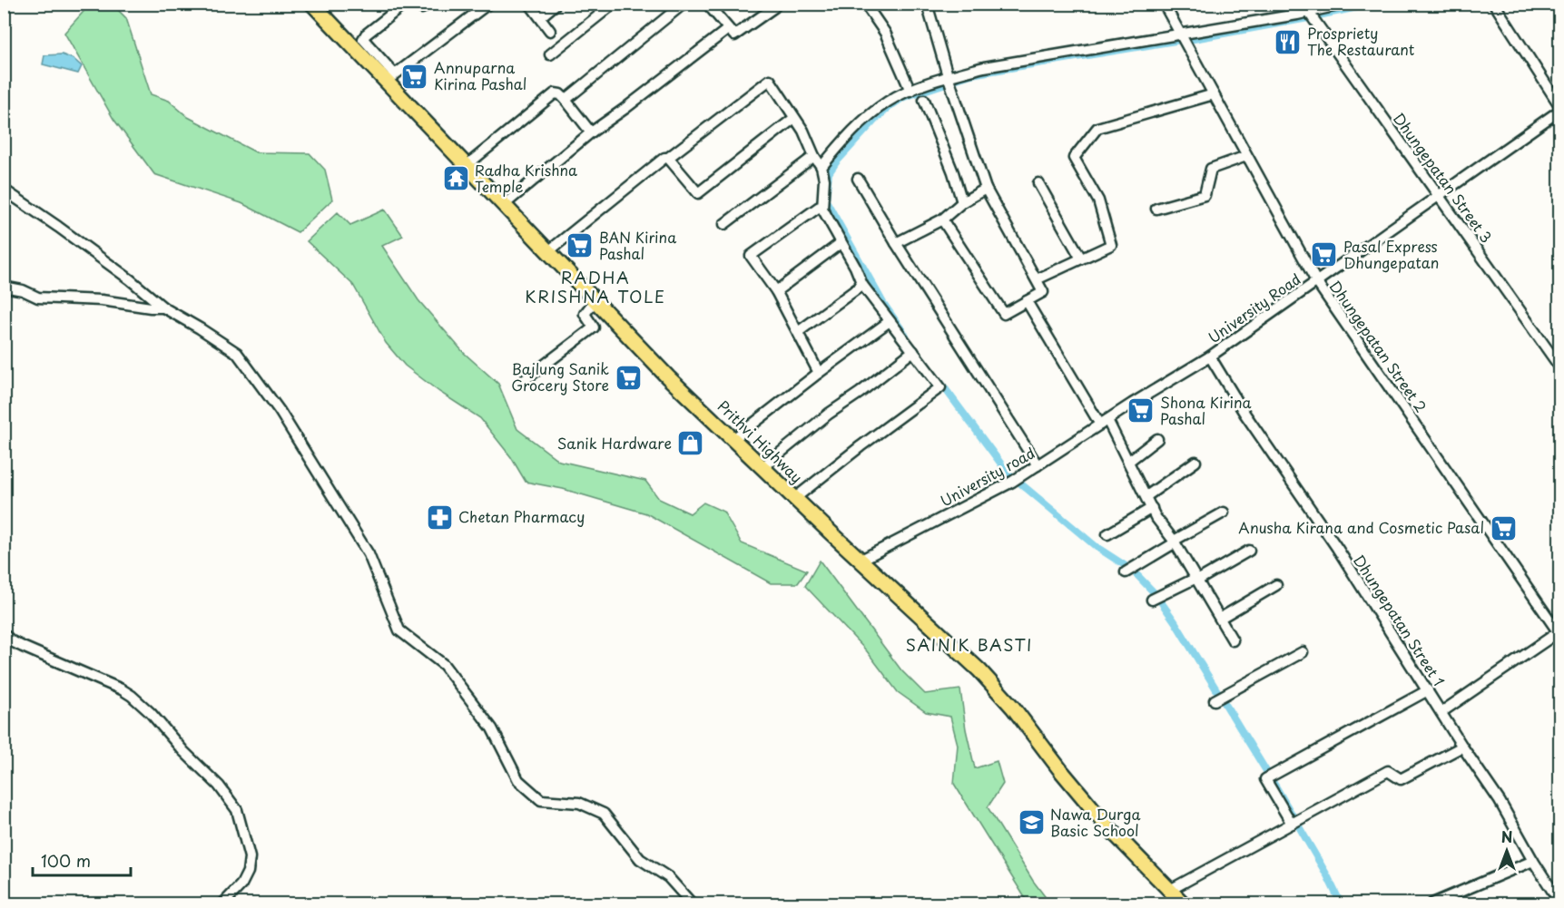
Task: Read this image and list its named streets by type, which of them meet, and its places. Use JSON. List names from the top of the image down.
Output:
{
  "streets": {
    "highway": ["Prithvi Highway"],
    "street": [
      "Dhungepatan Street 3",
      "University Road",
      "Dhungepatan Street 2",
      "University road",
      "Dhungepatan Street 1"
    ]
  },
  "crossings": [
    ["Dhungepatan Street 3", "University Road"],
    ["University Road", "Dhungepatan Street 2"],
    ["University Road", "University road"],
    ["University Road", "Dhungepatan Street 1"],
    ["Prithvi Highway", "University road"]
  ],
  "districts": ["RADHA KRISHNA TOLE", "SAINIK BASTI"],
  "places": {
    "restaurant": ["Prospriety The Restaurant"],
    "supermarket": [
      "Annuparna Kirina Pashal",
      "BAN Kirina Pashal",
      "Pasal Express Dhungepatan",
      "Bajlung Sanik Grocery Store",
      "Shona Kirina Pashal",
      "Anusha Kirana and Cosmetic Pasal"
    ],
    "temple": ["Radha Krishna Temple"],
    "shop": ["Sanik Hardware"],
    "pharmacy": ["Chetan Pharmacy"],
    "school or university": ["Nawa Durga Basic School"]
  },
  "scale_bar": "100 m",
  "north": "top"
}
